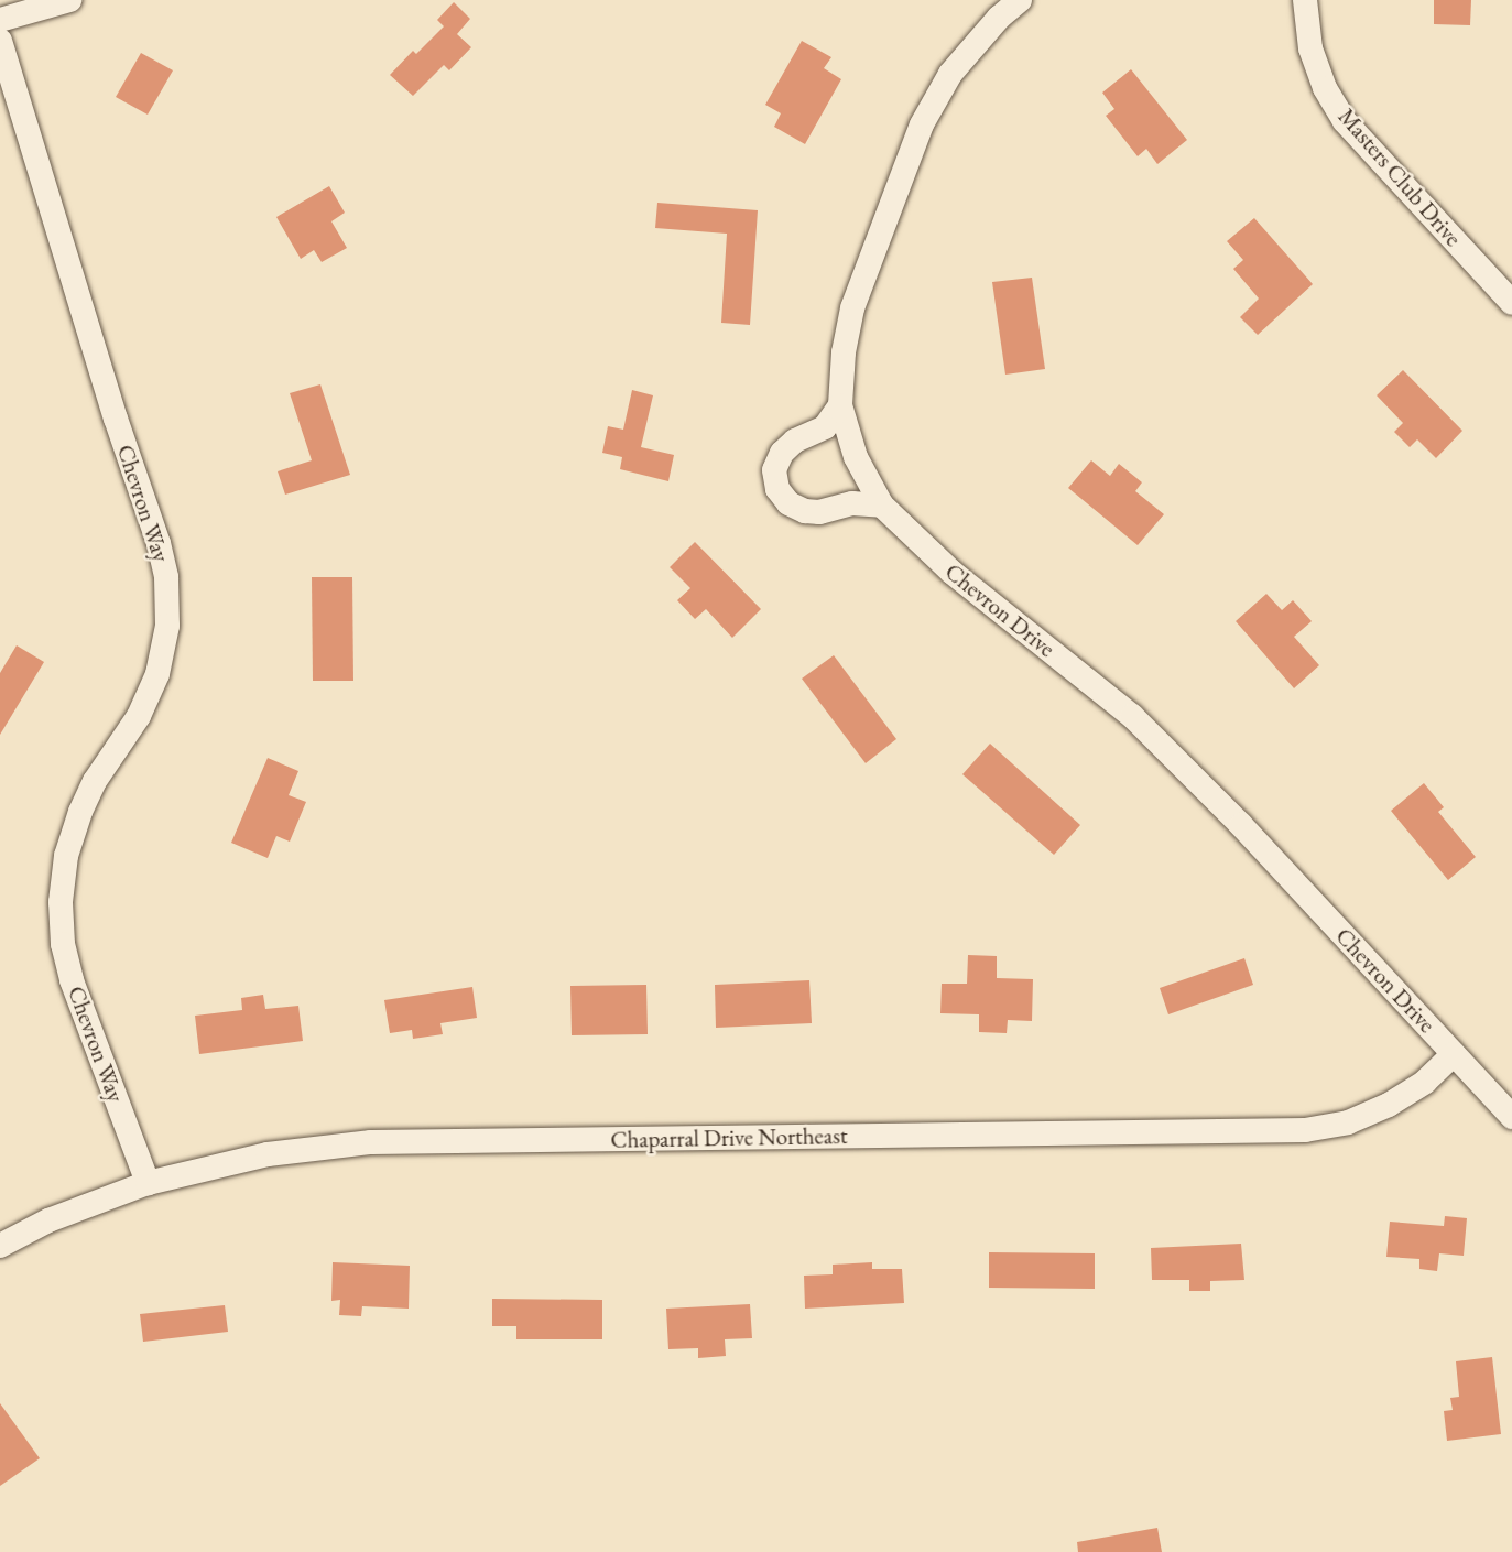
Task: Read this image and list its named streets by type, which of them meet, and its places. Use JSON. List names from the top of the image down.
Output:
{
  "streets": {
    "street": [
      "Masters Club Drive",
      "Chevron Way",
      "Chevron Drive",
      "Chaparral Drive Northeast"
    ]
  },
  "crossings": [
    ["Chevron Way", "Chaparral Drive Northeast"],
    ["Chevron Drive", "Chaparral Drive Northeast"]
  ]
}
